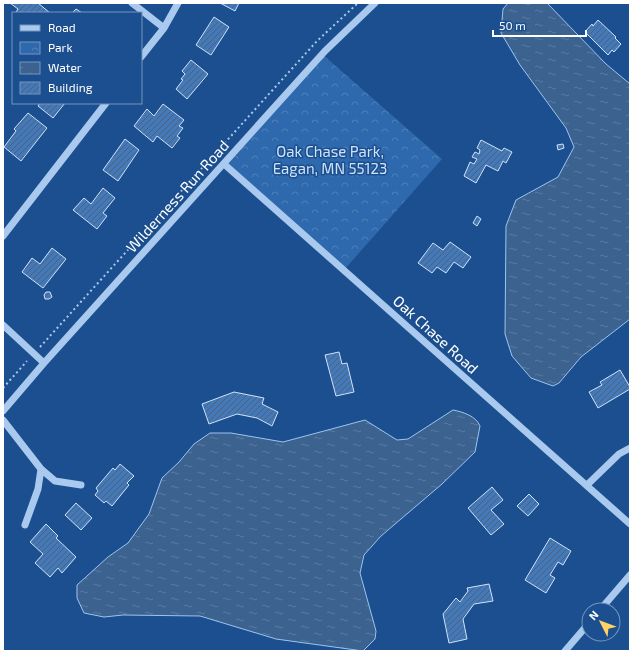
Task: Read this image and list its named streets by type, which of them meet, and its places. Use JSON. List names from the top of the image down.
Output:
{
  "streets": {
    "street": ["Wilderness Run Road", "Oak Chase Road"]
  },
  "crossings": [
    ["Wilderness Run Road", "Oak Chase Road"]
  ],
  "parks": ["Oak Chase Park, Eagan, MN 55123"],
  "legend": [
    "Road",
    "Park",
    "Water",
    "Building"
  ],
  "scale_bar": "50 m",
  "north": "top left"
}
